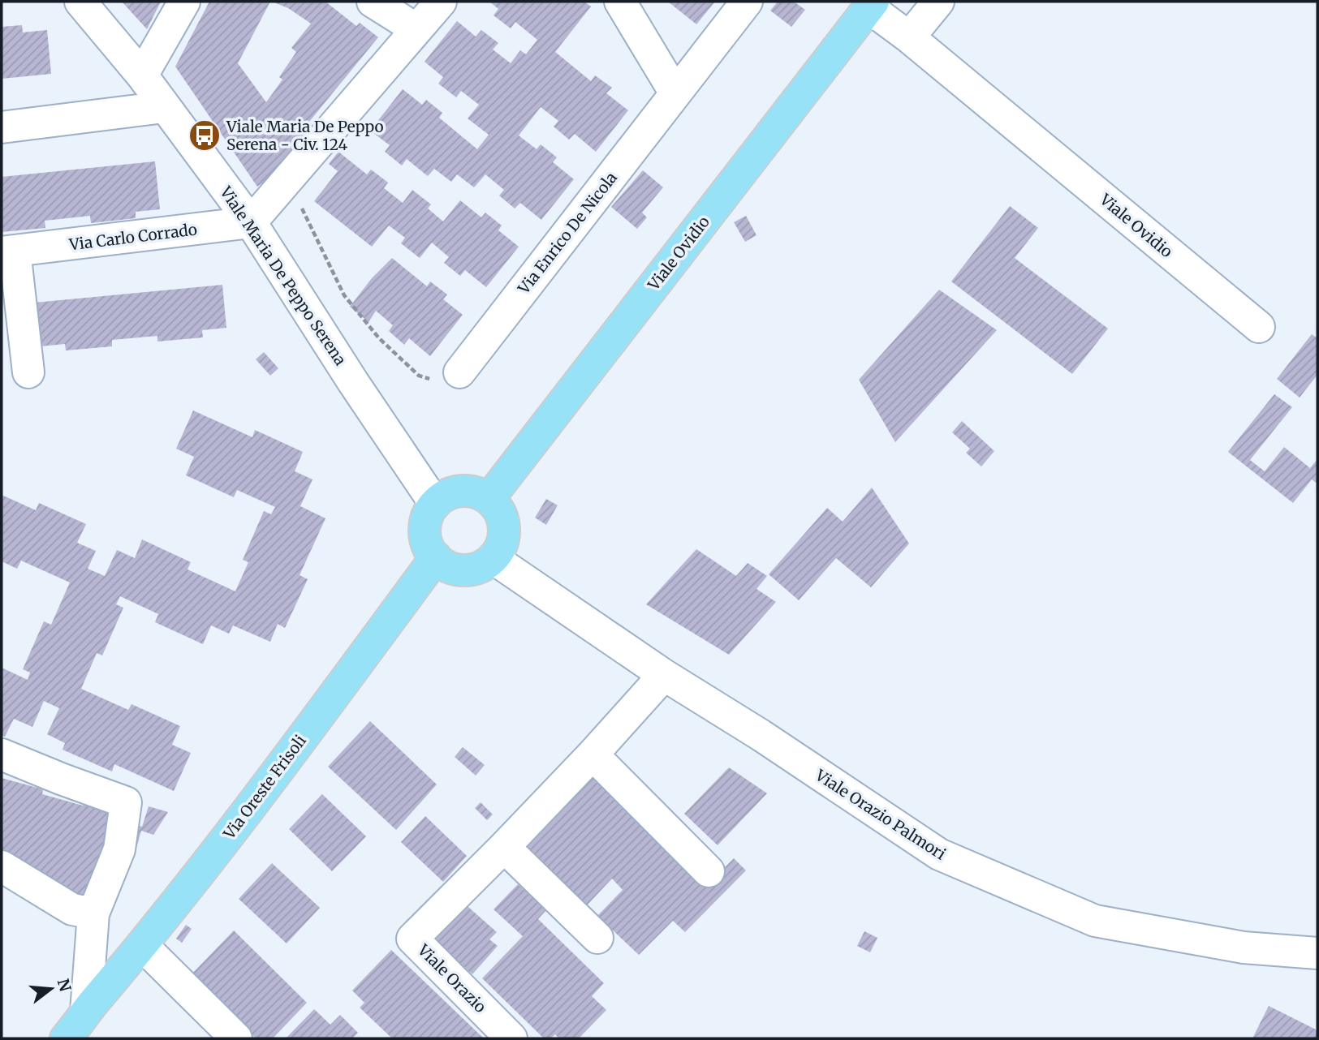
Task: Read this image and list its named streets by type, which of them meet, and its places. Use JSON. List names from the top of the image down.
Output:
{
  "streets": {
    "main road": ["Viale Ovidio", "Via Oreste Frisoli"],
    "street": [
      "Via Enrico De Nicola",
      "Via Carlo Corrado",
      "Viale Maria De Peppo Serena",
      "Viale Orazio Palmori",
      "Viale Orazio"
    ]
  },
  "crossings": [
    ["Viale Ovidio", "Viale Maria De Peppo Serena"],
    ["Viale Ovidio", "Via Oreste Frisoli"],
    ["Viale Ovidio", "Viale Orazio Palmori"],
    ["Via Carlo Corrado", "Viale Maria De Peppo Serena"],
    ["Viale Maria De Peppo Serena", "Via Oreste Frisoli"],
    ["Viale Maria De Peppo Serena", "Viale Orazio Palmori"],
    ["Via Oreste Frisoli", "Viale Orazio Palmori"],
    ["Viale Orazio Palmori", "Viale Orazio"]
  ],
  "places": {
    "bus stop": ["Viale Maria De Peppo Serena - Civ. 124"]
  },
  "north": "right"
}
